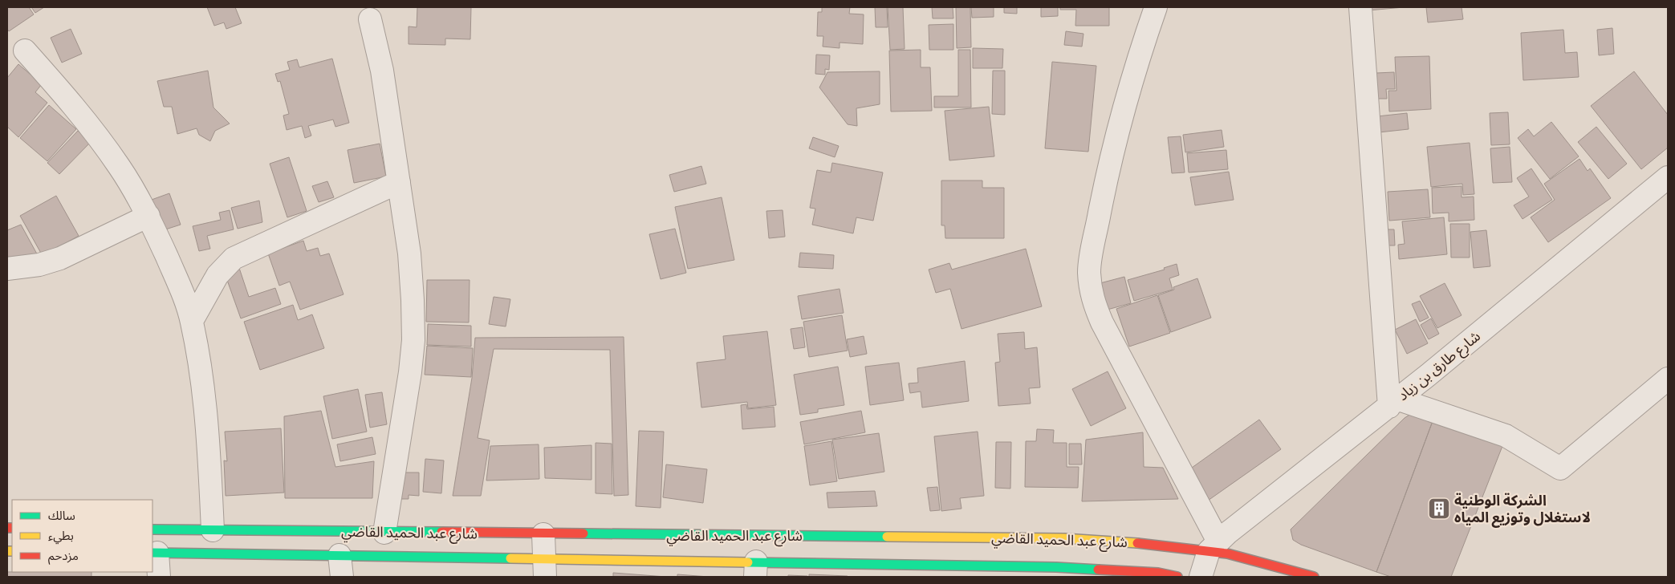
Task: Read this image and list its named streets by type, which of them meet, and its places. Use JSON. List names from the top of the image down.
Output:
{
  "streets": {
    "main road": ["شارع عبد الحميد القاضي"],
    "street": ["شارع طارق بن زياد"]
  },
  "crossings": [
    ["شارع طارق بن زياد", "شارع عبد الحميد القاضي"]
  ],
  "places": {
    "building": ["الشركة الوطنية لاستغلال وتوزيع المياه"]
  },
  "legend": ["سالك", "بطيء", "مزدحم"]
}
